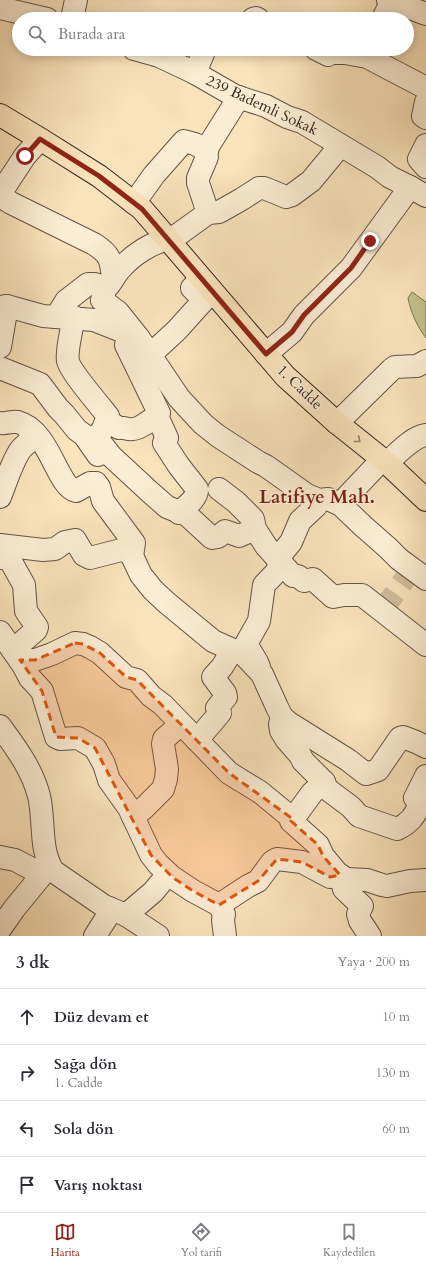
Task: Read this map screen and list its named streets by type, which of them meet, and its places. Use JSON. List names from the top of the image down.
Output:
{
  "streets": {
    "main road": ["1. Cadde"],
    "street": ["239 Bademli Sokak"]
  },
  "districts": ["Latifiye Mah."],
  "page": {
    "search": "Burada ara",
    "heading": ["3 dk", "Yaya · 200 m"],
    "list": [
      ["Düz devam et", "10 m"],
      ["Sağa dön", "1. Cadde", "130 m"],
      ["Sola dön", "60 m"],
      "Varış noktası"
    ],
    "nav": ["Harita", "Yol tarifi", "Kaydedilen"]
  }
}
